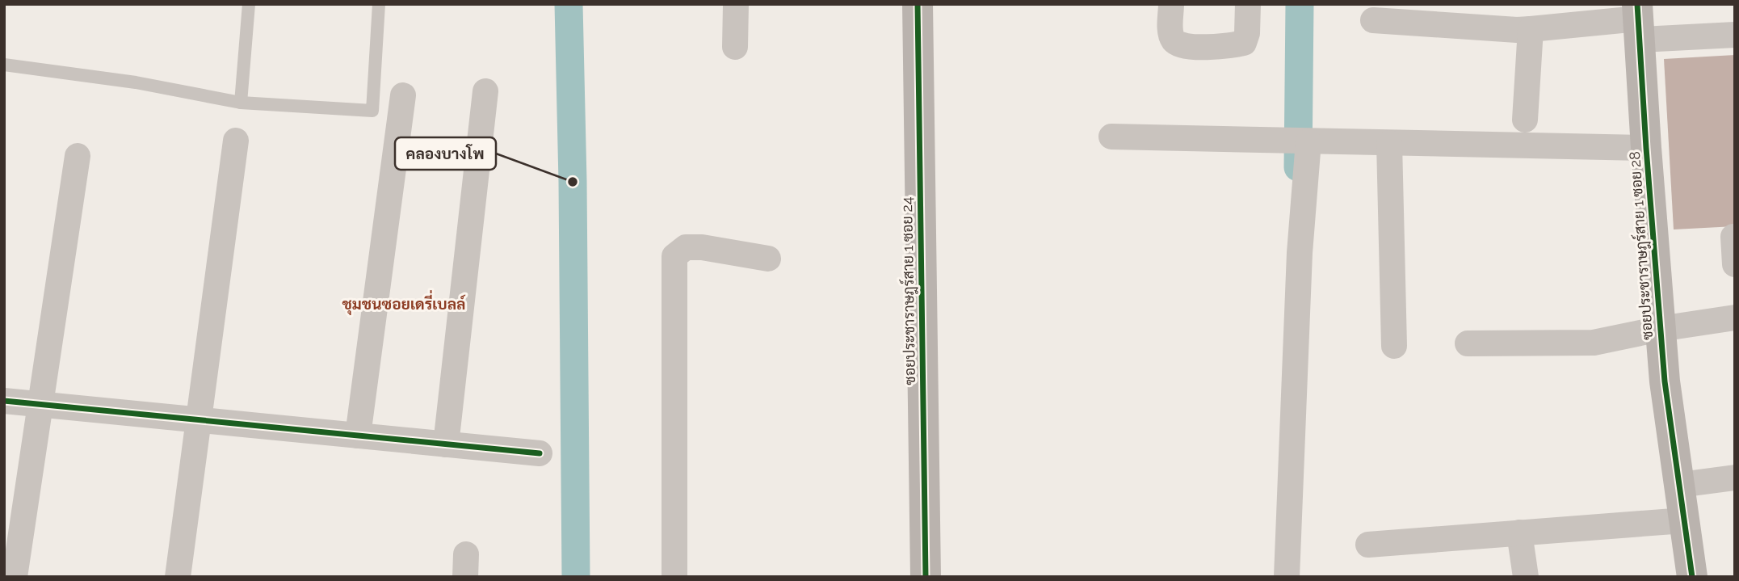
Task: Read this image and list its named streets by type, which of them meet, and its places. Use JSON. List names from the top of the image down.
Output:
{
  "streets": {
    "street": ["ซอยประชาราษฎร์สาย 1 ซอย 28", "ซอยประชาราษฎร์สาย 1 ซอย 24"]
  },
  "districts": ["ชุมชนซอยเดรี่เบลล์"],
  "places": ["คลองบางโพ"]
}
